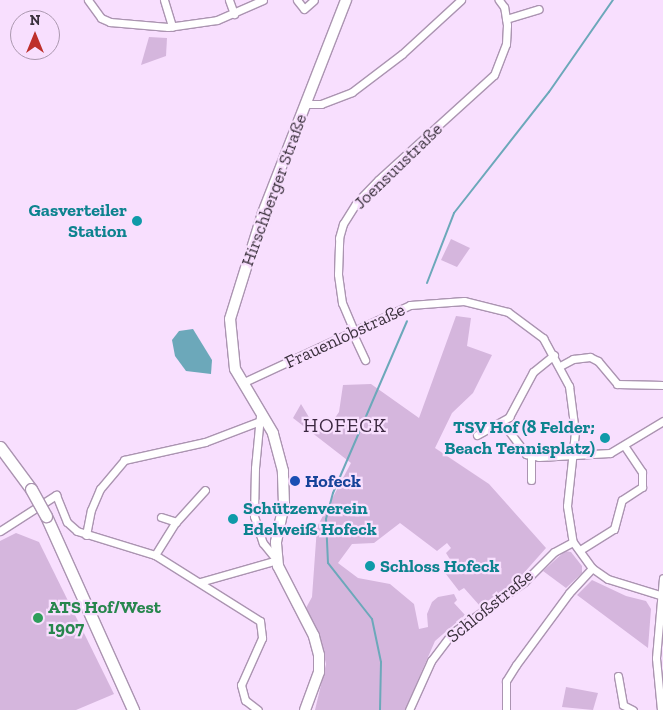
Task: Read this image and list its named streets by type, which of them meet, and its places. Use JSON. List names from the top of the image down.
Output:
{
  "streets": {
    "main road": ["Hirschberger Straße"],
    "street": ["Joensuustraße", "Frauenlobstraße", "Schloßstraße"]
  },
  "crossings": [
    ["Joensuustraße", "Frauenlobstraße"],
    ["Hirschberger Straße", "Frauenlobstraße"],
    ["Frauenlobstraße", "Schloßstraße"]
  ],
  "districts": ["HOFECK"],
  "places": [
    "Gasverteiler Station",
    "TSV Hof (8 Felder; Beach Tennisplatz)",
    "Hofeck",
    "Schützenverein Edelweiß Hofeck",
    "Schloss Hofeck",
    "ATS Hof/West 1907"
  ],
  "north": "top"
}
